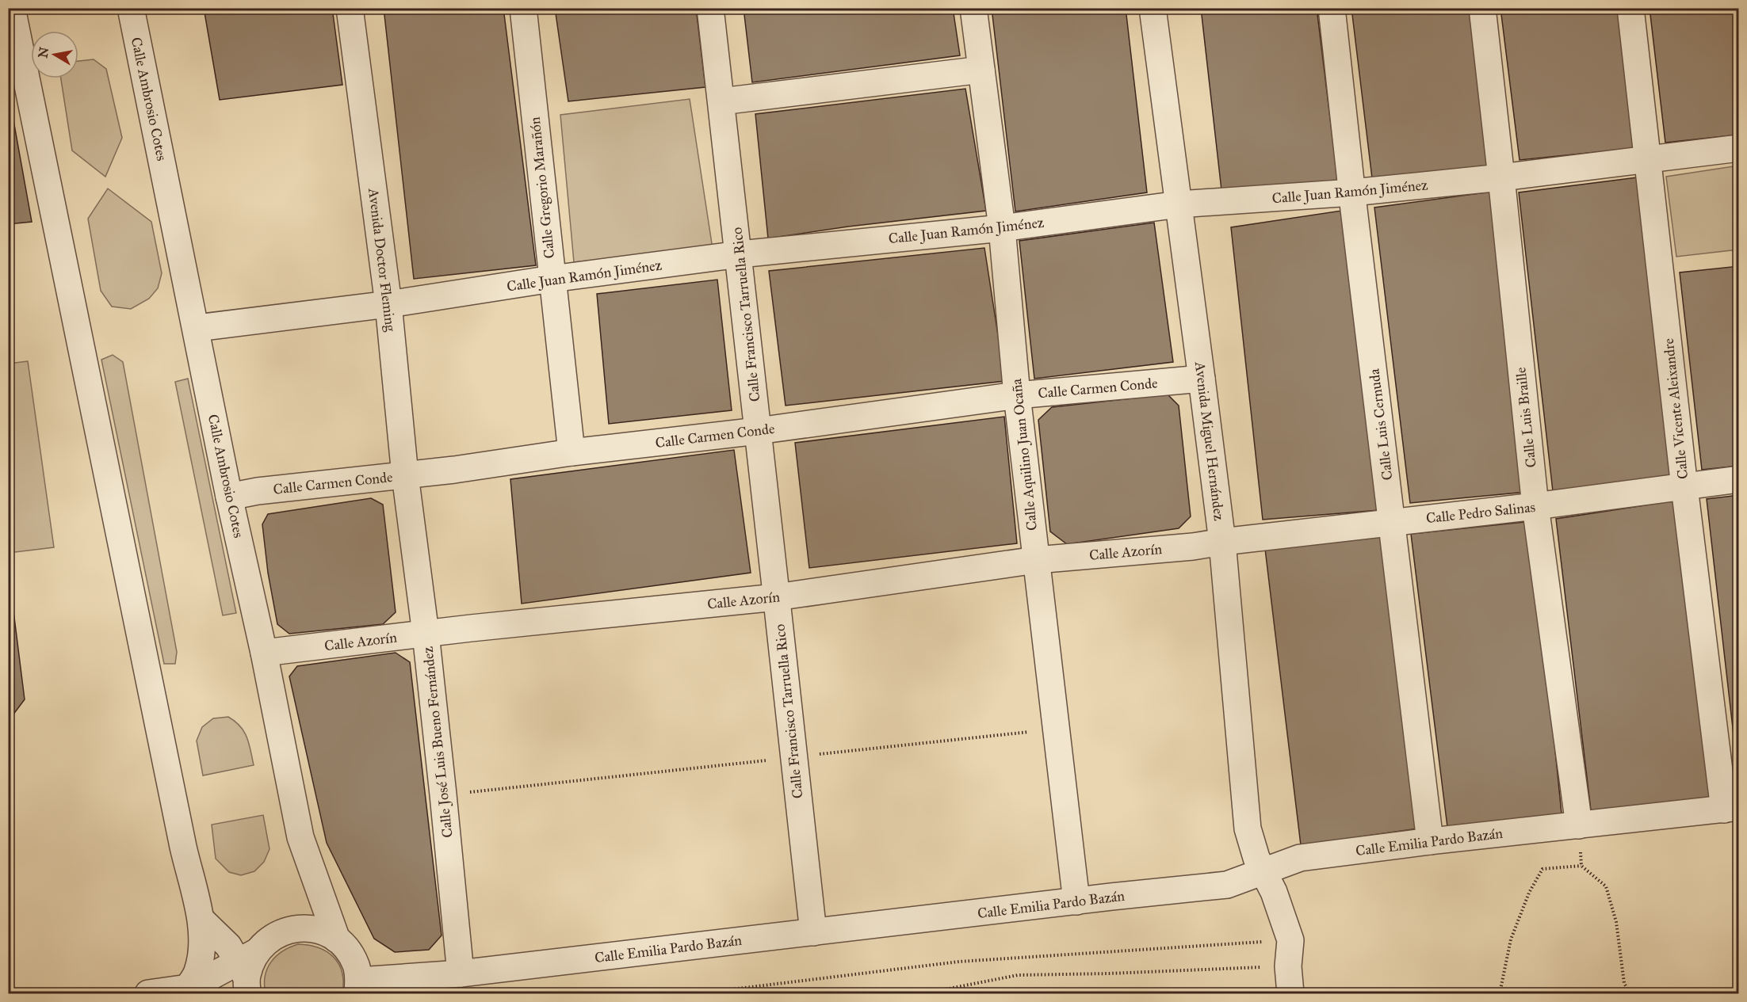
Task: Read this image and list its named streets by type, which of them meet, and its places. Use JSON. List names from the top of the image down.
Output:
{
  "streets": {
    "street": [
      "Calle Ambrosio Cotes",
      "Calle Gregorio Marañón",
      "Calle Juan Ramón Jiménez",
      "Avenida Doctor Fleming",
      "Calle Francisco Tarruella Rico",
      "Calle Carmen Conde",
      "Calle Vicente Aleixandre",
      "Calle Luis Braille",
      "Calle Luis Cernuda",
      "Avenida Miguel Hernández",
      "Calle Aquilino Juan Ocaña",
      "Calle Pedro Salinas",
      "Calle Azorín",
      "Calle José Luis Bueno Fernández",
      "Calle Emilia Pardo Bazán"
    ]
  },
  "crossings": [
    ["Calle Ambrosio Cotes", "Calle Juan Ramón Jiménez"],
    ["Calle Ambrosio Cotes", "Calle Carmen Conde"],
    ["Calle Ambrosio Cotes", "Calle Azorín"],
    ["Calle Gregorio Marañón", "Calle Juan Ramón Jiménez"],
    ["Calle Gregorio Marañón", "Calle Carmen Conde"],
    ["Calle Juan Ramón Jiménez", "Avenida Doctor Fleming"],
    ["Calle Juan Ramón Jiménez", "Calle Francisco Tarruella Rico"],
    ["Calle Juan Ramón Jiménez", "Calle Vicente Aleixandre"],
    ["Calle Juan Ramón Jiménez", "Calle Luis Braille"],
    ["Calle Juan Ramón Jiménez", "Calle Luis Cernuda"],
    ["Calle Juan Ramón Jiménez", "Avenida Miguel Hernández"],
    ["Calle Juan Ramón Jiménez", "Calle Aquilino Juan Ocaña"],
    ["Avenida Doctor Fleming", "Calle Carmen Conde"],
    ["Avenida Doctor Fleming", "Calle José Luis Bueno Fernández"],
    ["Calle Francisco Tarruella Rico", "Calle Carmen Conde"],
    ["Calle Francisco Tarruella Rico", "Calle Azorín"],
    ["Calle Francisco Tarruella Rico", "Calle Emilia Pardo Bazán"],
    ["Calle Carmen Conde", "Avenida Miguel Hernández"],
    ["Calle Carmen Conde", "Calle Aquilino Juan Ocaña"],
    ["Calle Vicente Aleixandre", "Calle Pedro Salinas"],
    ["Calle Vicente Aleixandre", "Calle Emilia Pardo Bazán"],
    ["Calle Luis Braille", "Calle Pedro Salinas"],
    ["Calle Luis Braille", "Calle Emilia Pardo Bazán"],
    ["Calle Luis Cernuda", "Calle Pedro Salinas"],
    ["Calle Luis Cernuda", "Calle Emilia Pardo Bazán"],
    ["Avenida Miguel Hernández", "Calle Pedro Salinas"],
    ["Avenida Miguel Hernández", "Calle Azorín"],
    ["Avenida Miguel Hernández", "Calle Emilia Pardo Bazán"],
    ["Calle Aquilino Juan Ocaña", "Calle Azorín"],
    ["Calle Aquilino Juan Ocaña", "Calle Emilia Pardo Bazán"],
    ["Calle Pedro Salinas", "Calle Azorín"],
    ["Calle Azorín", "Calle José Luis Bueno Fernández"],
    ["Calle José Luis Bueno Fernández", "Calle Emilia Pardo Bazán"]
  ],
  "north": "left"
}
